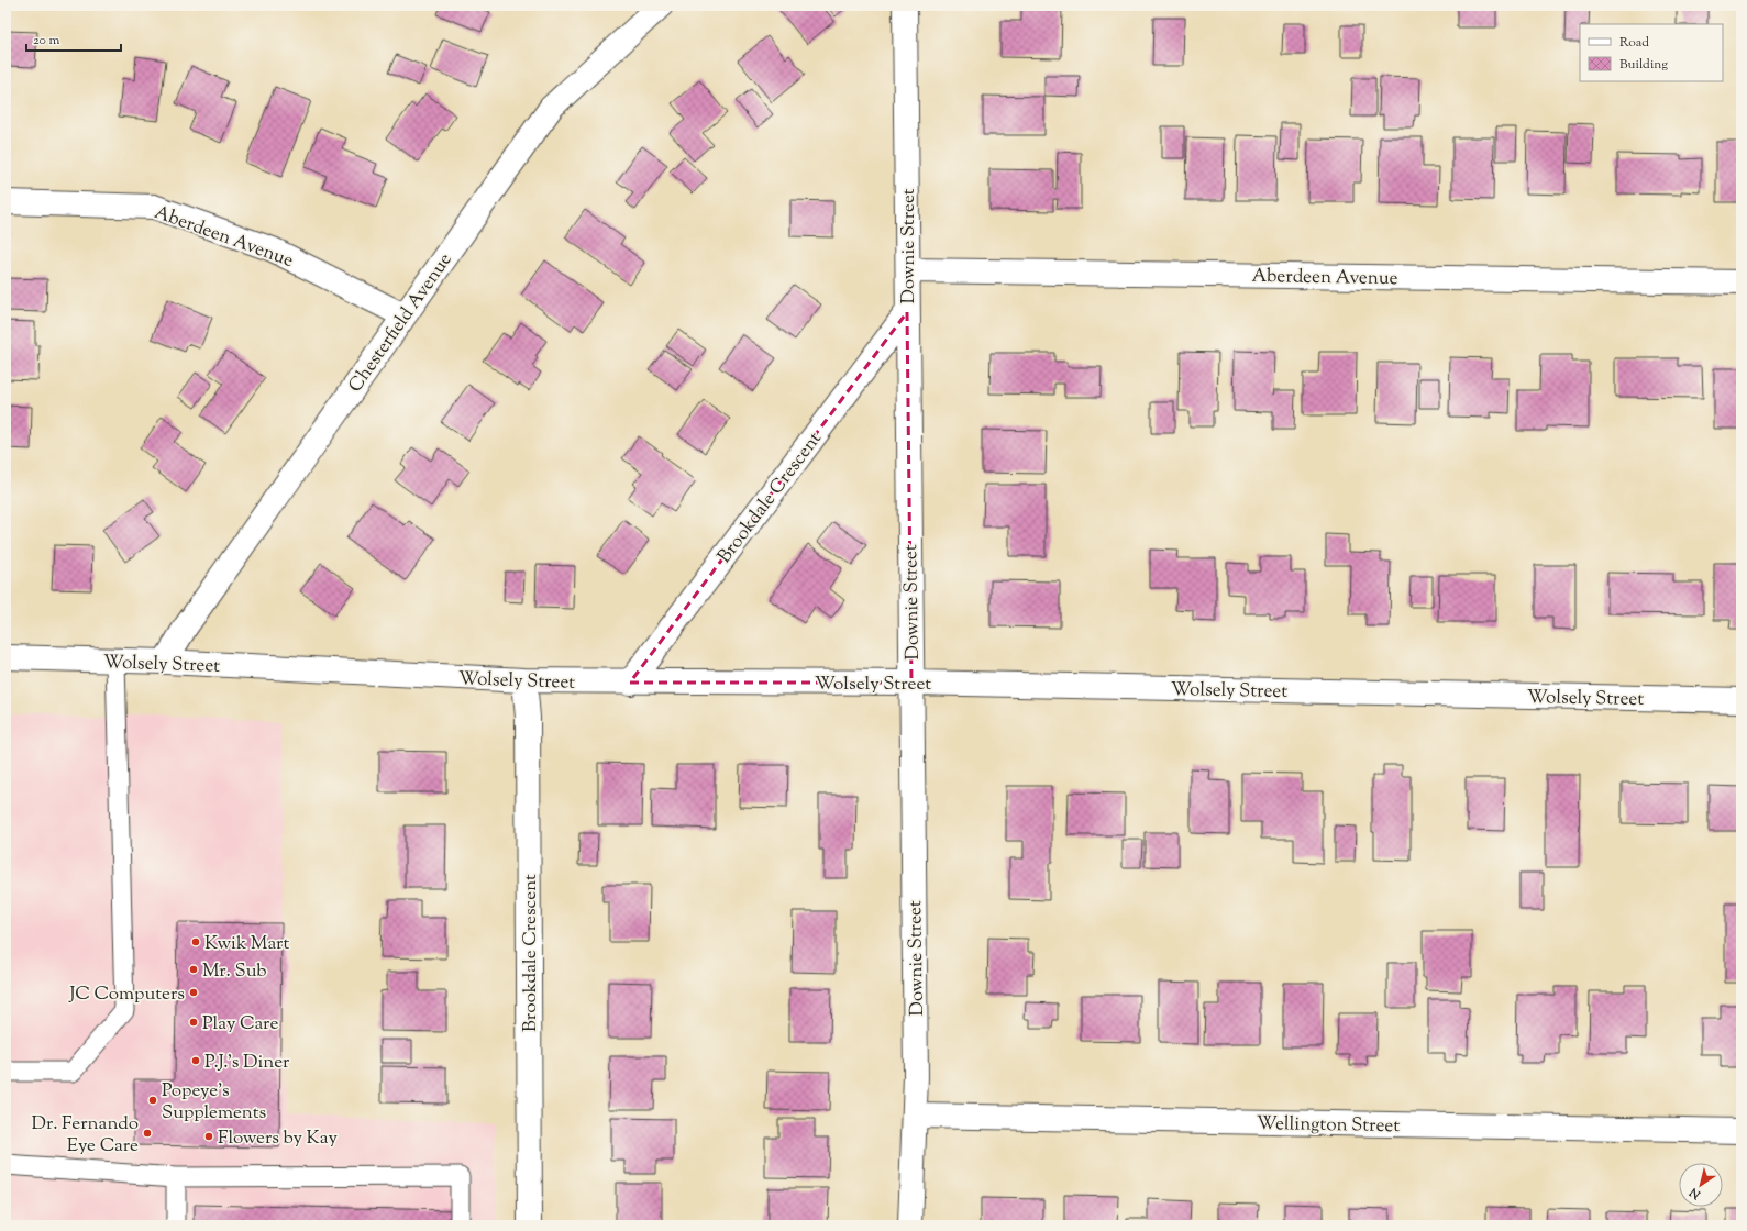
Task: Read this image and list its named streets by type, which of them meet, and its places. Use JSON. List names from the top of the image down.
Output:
{
  "streets": {
    "street": [
      "Aberdeen Avenue",
      "Downie Street",
      "Chesterfield Avenue",
      "Brookdale Crescent",
      "Wolsely Street",
      "Wellington Street"
    ]
  },
  "crossings": [
    ["Aberdeen Avenue", "Downie Street"],
    ["Aberdeen Avenue", "Chesterfield Avenue"],
    ["Downie Street", "Brookdale Crescent"],
    ["Downie Street", "Wolsely Street"],
    ["Downie Street", "Wellington Street"],
    ["Chesterfield Avenue", "Wolsely Street"],
    ["Brookdale Crescent", "Wolsely Street"]
  ],
  "places": [
    "Kwik Mart",
    "Mr. Sub",
    "JC Computers",
    "Play Care",
    "P.J.'s Diner",
    "Popeye's Supplements",
    "Dr. Fernando Eye Care",
    "Flowers by Kay"
  ],
  "legend": ["Road", "Building"],
  "scale_bar": "20 m",
  "north": "bottom left"
}
